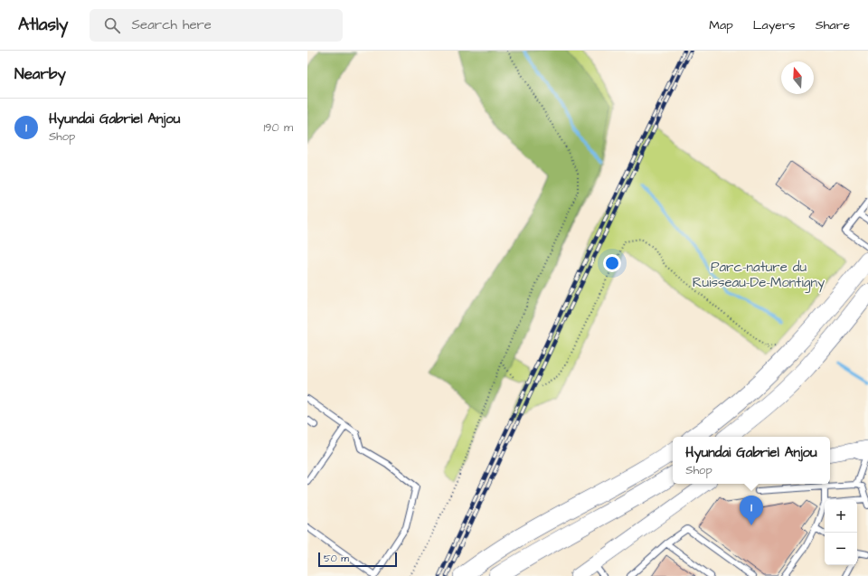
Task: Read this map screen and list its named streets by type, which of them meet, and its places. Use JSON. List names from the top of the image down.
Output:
{
  "parks": ["Parc-nature du Ruisseau-De-Montigny"],
  "scale_bar": "50 m",
  "north": "top",
  "page": {
    "header": "Atlasly",
    "search": "Search here",
    "nav": ["Map", "Layers", "Share"],
    "heading": "Nearby",
    "list": [
      {
        "mark": "1",
        "name": "Hyundai Gabriel Anjou",
        "note": "Shop",
        "value": "190 m"
      }
    ],
    "popup": ["Hyundai Gabriel Anjou", "Shop"],
    "pins": "1",
    "map_buttons": ["+", "−"],
    "scale": "50 m"
  }
}
